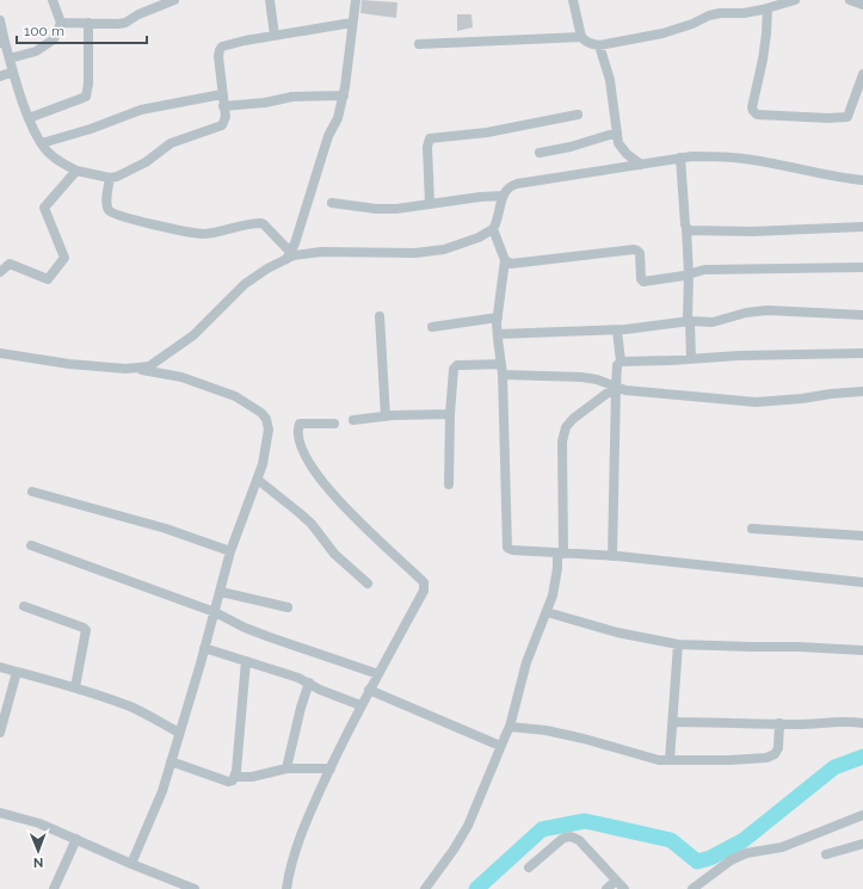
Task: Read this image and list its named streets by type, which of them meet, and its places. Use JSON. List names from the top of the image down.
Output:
{
  "scale_bar": "100 m",
  "north": "bottom"
}
